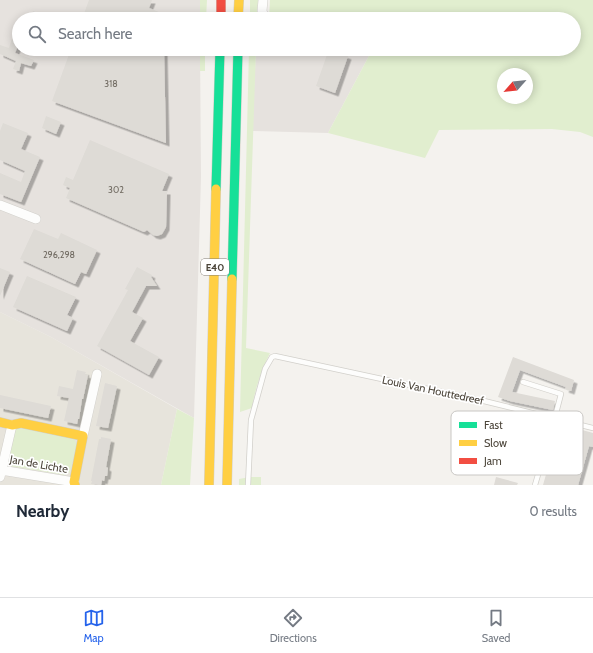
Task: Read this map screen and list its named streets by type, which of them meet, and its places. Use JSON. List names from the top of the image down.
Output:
{
  "streets": {
    "main road": ["E40", "Jan de Lichte"],
    "lane": ["Louis Van Houttedreef"]
  },
  "house_numbers": ["318", "302", "296,298"],
  "legend": ["Fast", "Slow", "Jam"],
  "north": "bottom left",
  "page": {
    "search": "Search here",
    "heading": ["Nearby", "0 results"],
    "nav": ["Map", "Directions", "Saved"]
  }
}
